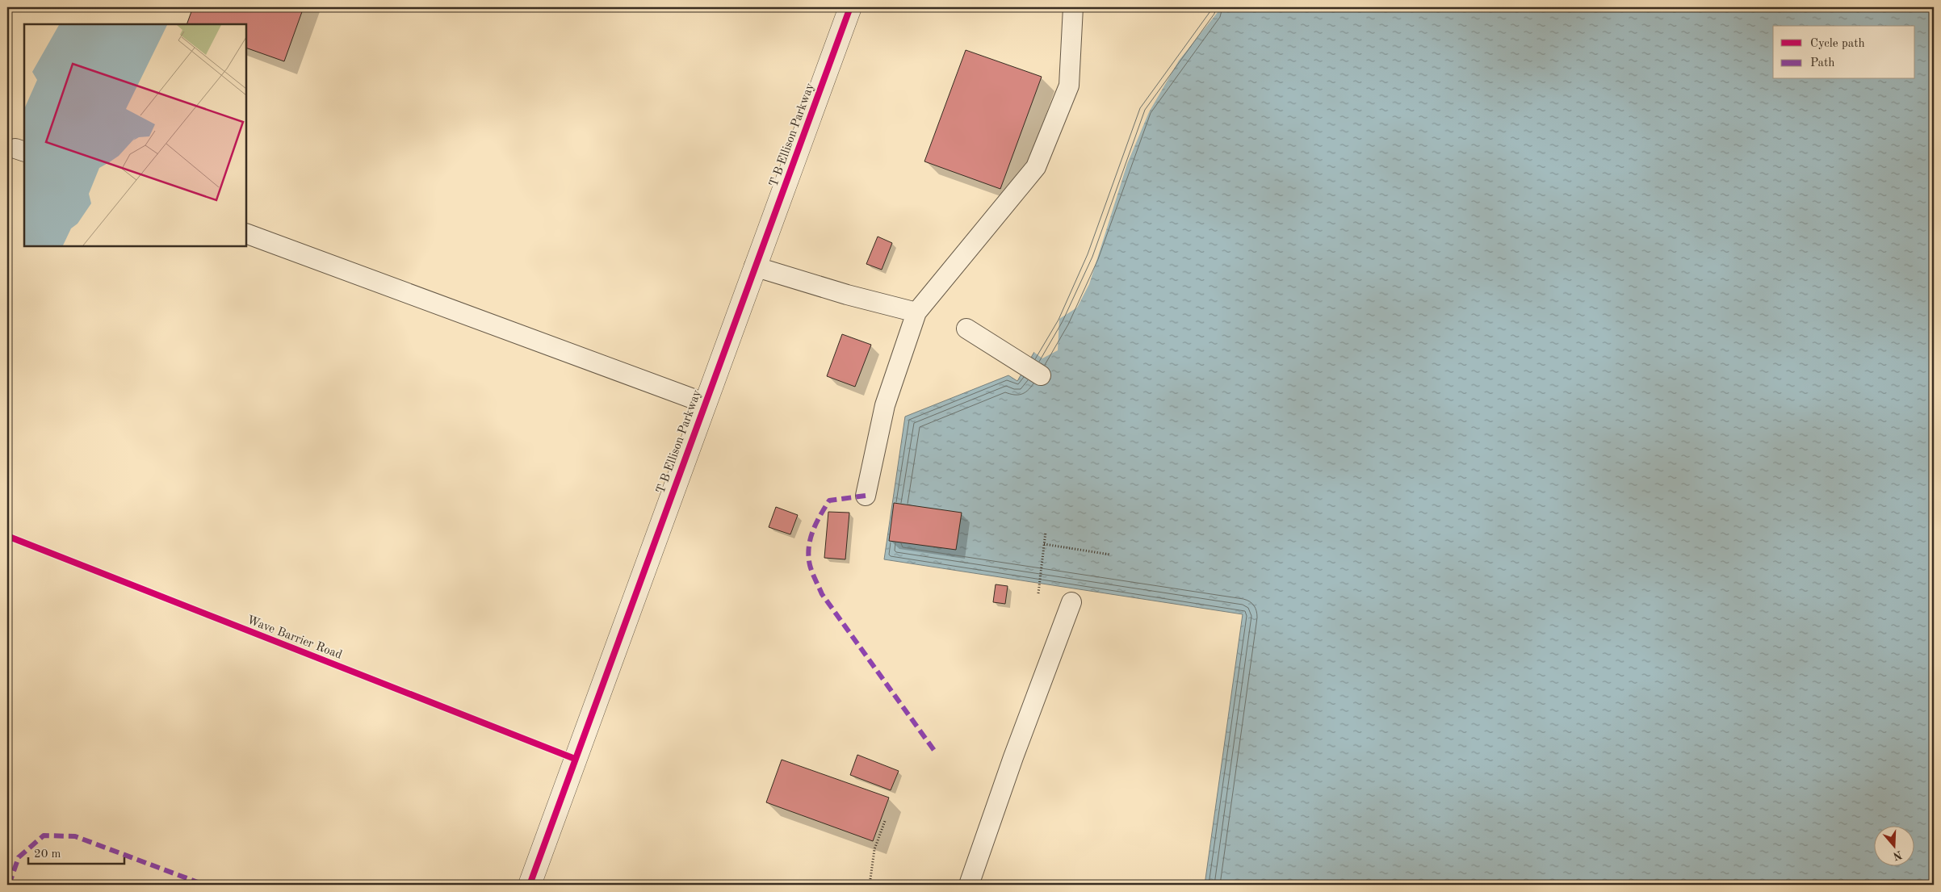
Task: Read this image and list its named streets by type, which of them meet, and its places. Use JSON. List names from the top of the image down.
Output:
{
  "streets": {
    "street": ["T B Ellison Parkway"],
    "cycle path": ["Wave Barrier Road"]
  },
  "legend": ["Cycle path", "Path"],
  "scale_bar": "20 m",
  "north": "bottom"
}
